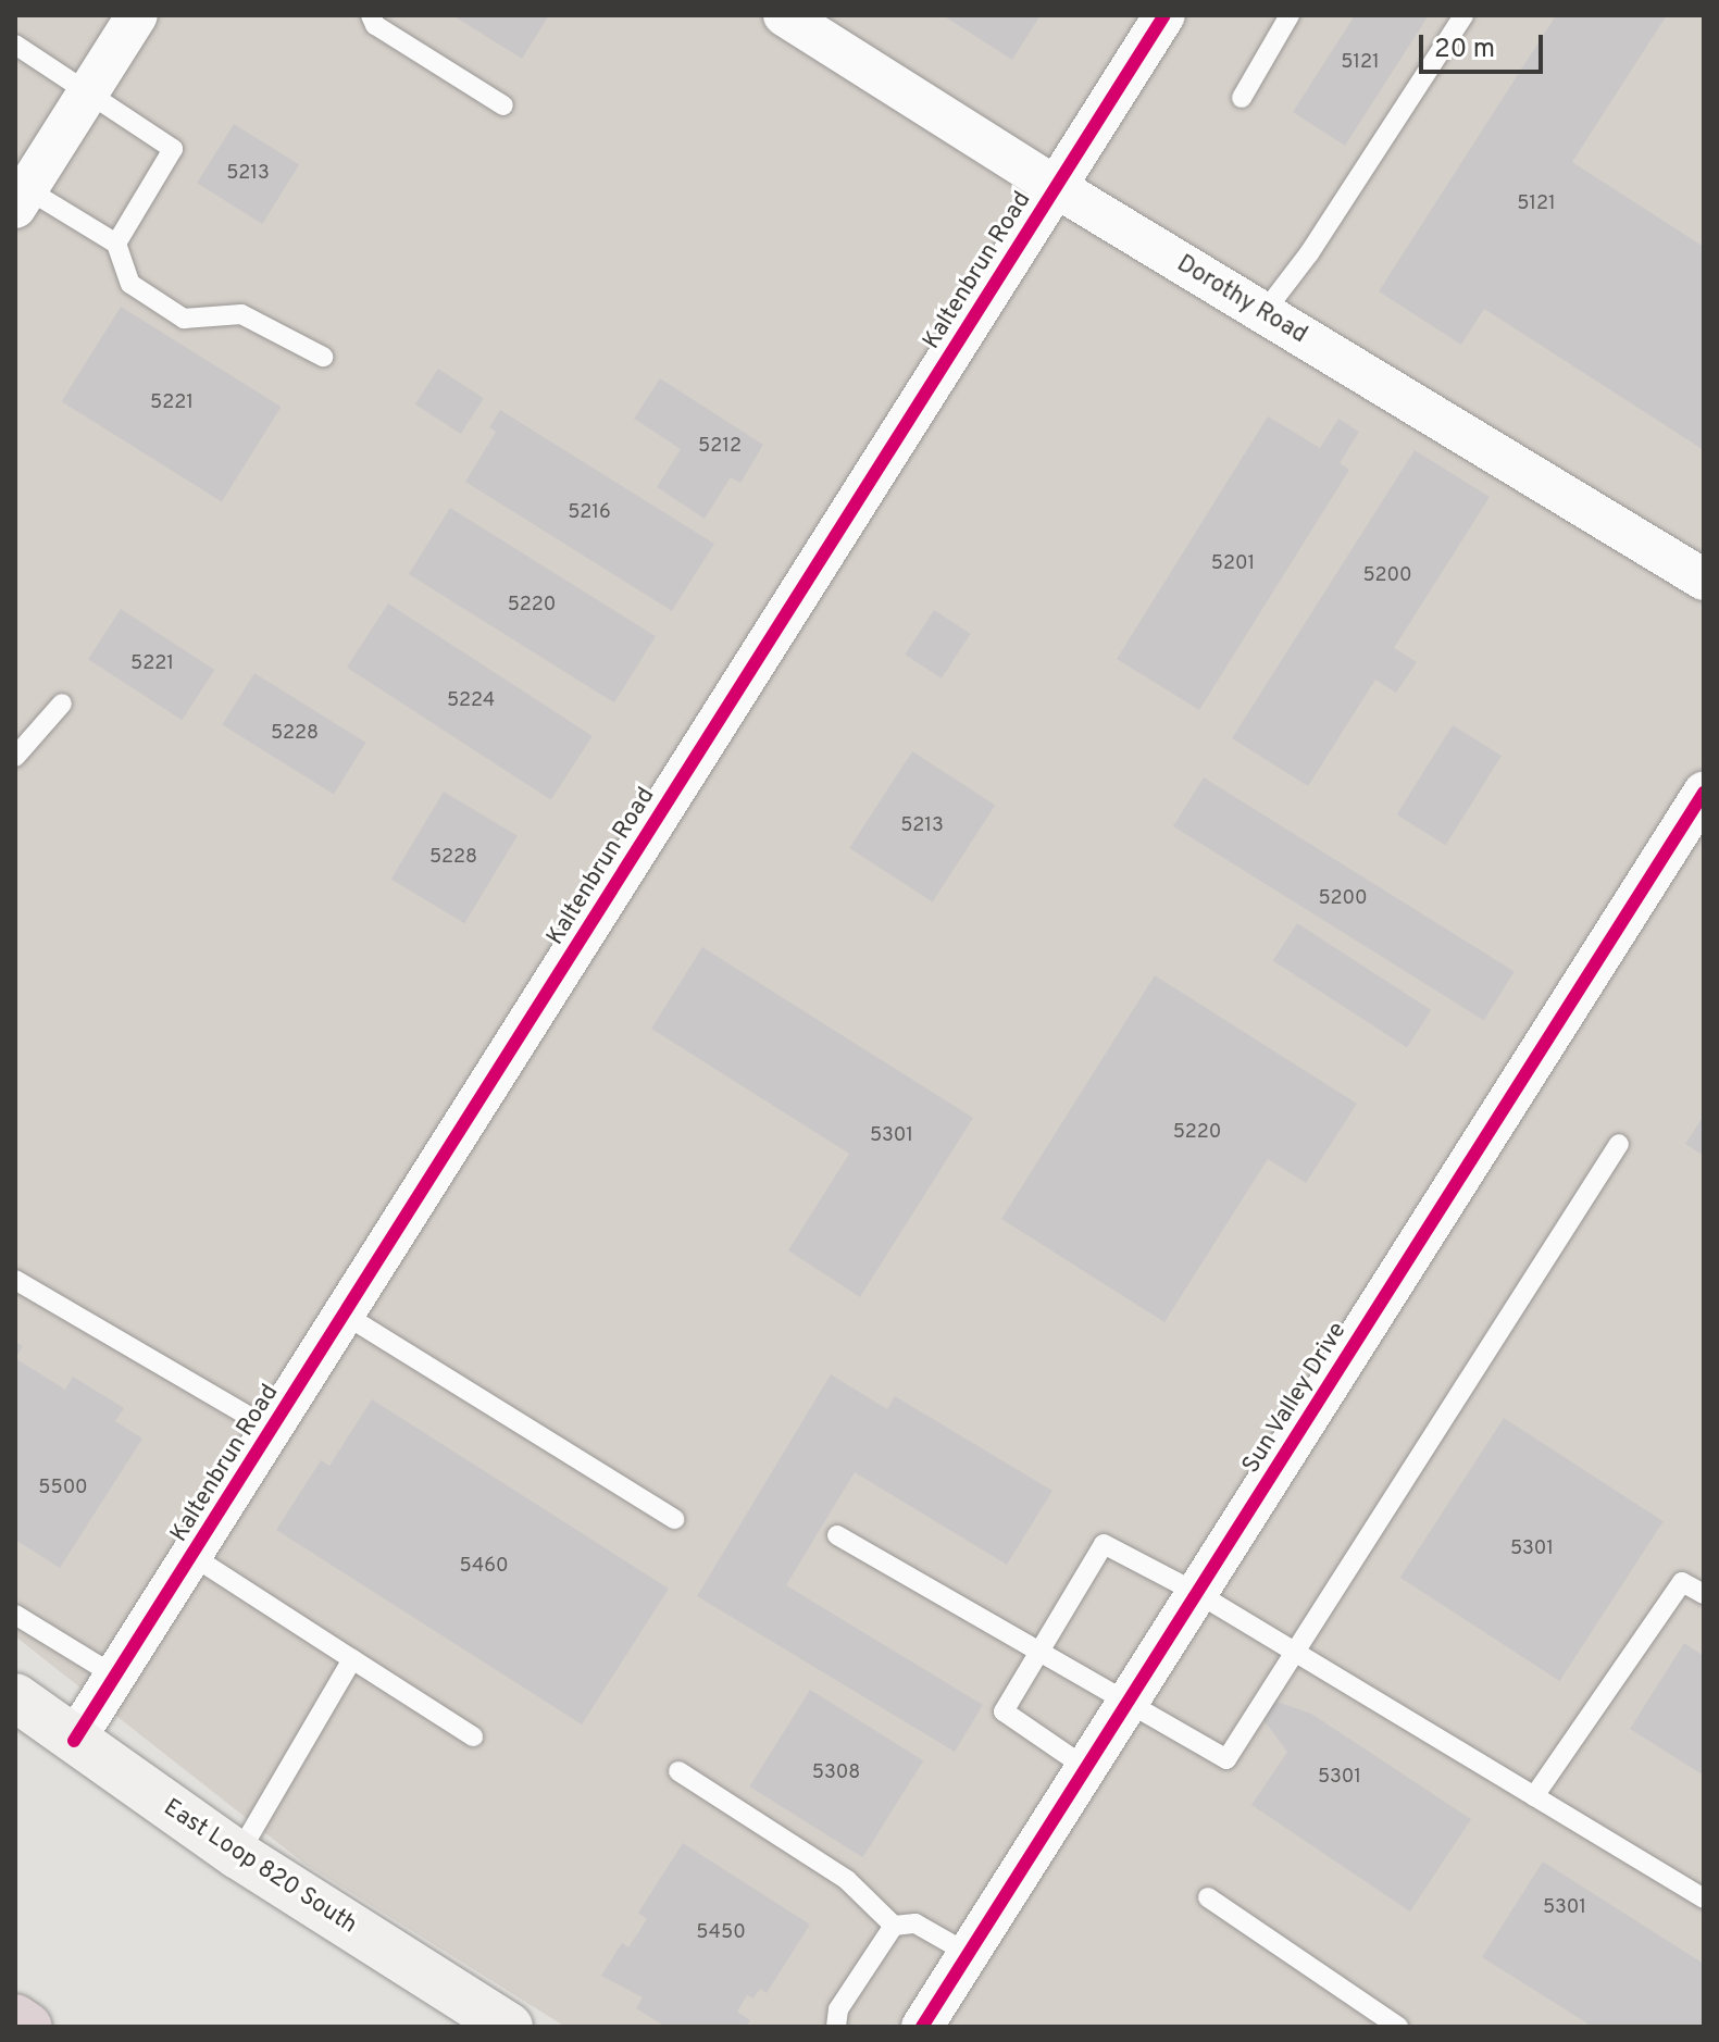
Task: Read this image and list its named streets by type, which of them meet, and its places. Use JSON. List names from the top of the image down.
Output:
{
  "streets": {
    "main road": ["East Loop 820 South"],
    "street": ["Kaltenbrun Road", "Dorothy Road", "Sun Valley Drive"]
  },
  "crossings": [
    ["Kaltenbrun Road", "Dorothy Road"],
    ["Kaltenbrun Road", "East Loop 820 South"]
  ],
  "house_numbers": [
    "5121",
    "5213",
    "5121",
    "5221",
    "5212",
    "5216",
    "5201",
    "5200",
    "5220",
    "5221",
    "5224",
    "5228",
    "5213",
    "5228",
    "5200",
    "5220",
    "5301",
    "5500",
    "5301",
    "5460",
    "5308",
    "5301",
    "5301",
    "5450"
  ],
  "scale_bar": "20 m"
}
